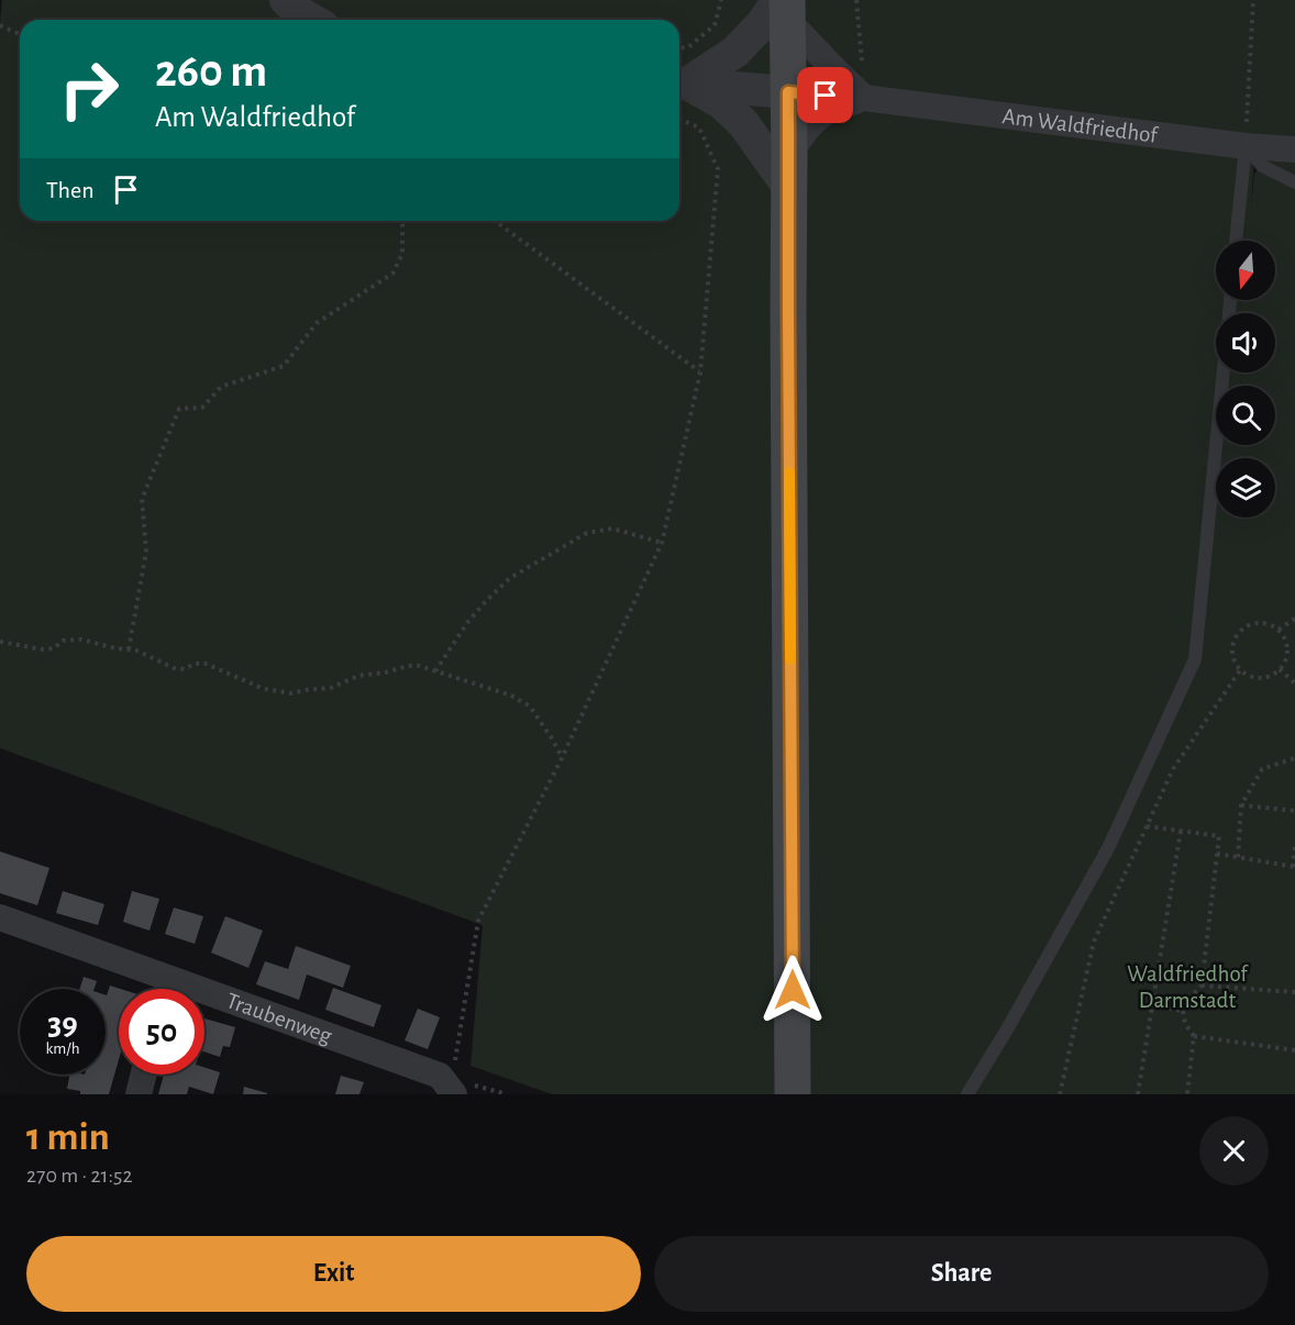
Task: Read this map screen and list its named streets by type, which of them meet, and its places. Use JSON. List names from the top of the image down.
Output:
{
  "streets": {
    "street": ["Am Waldfriedhof", "Traubenweg"]
  },
  "parks": ["Waldfriedhof Darmstadt"],
  "north": "bottom",
  "page": {
    "turn": ["260 m", "Am Waldfriedhof"],
    "then": "Then",
    "speed": "39 km/h",
    "limit": "50",
    "heading": ["1 min", "270 m · 21:52"],
    "buttons": ["Exit", "Share"]
  }
}
